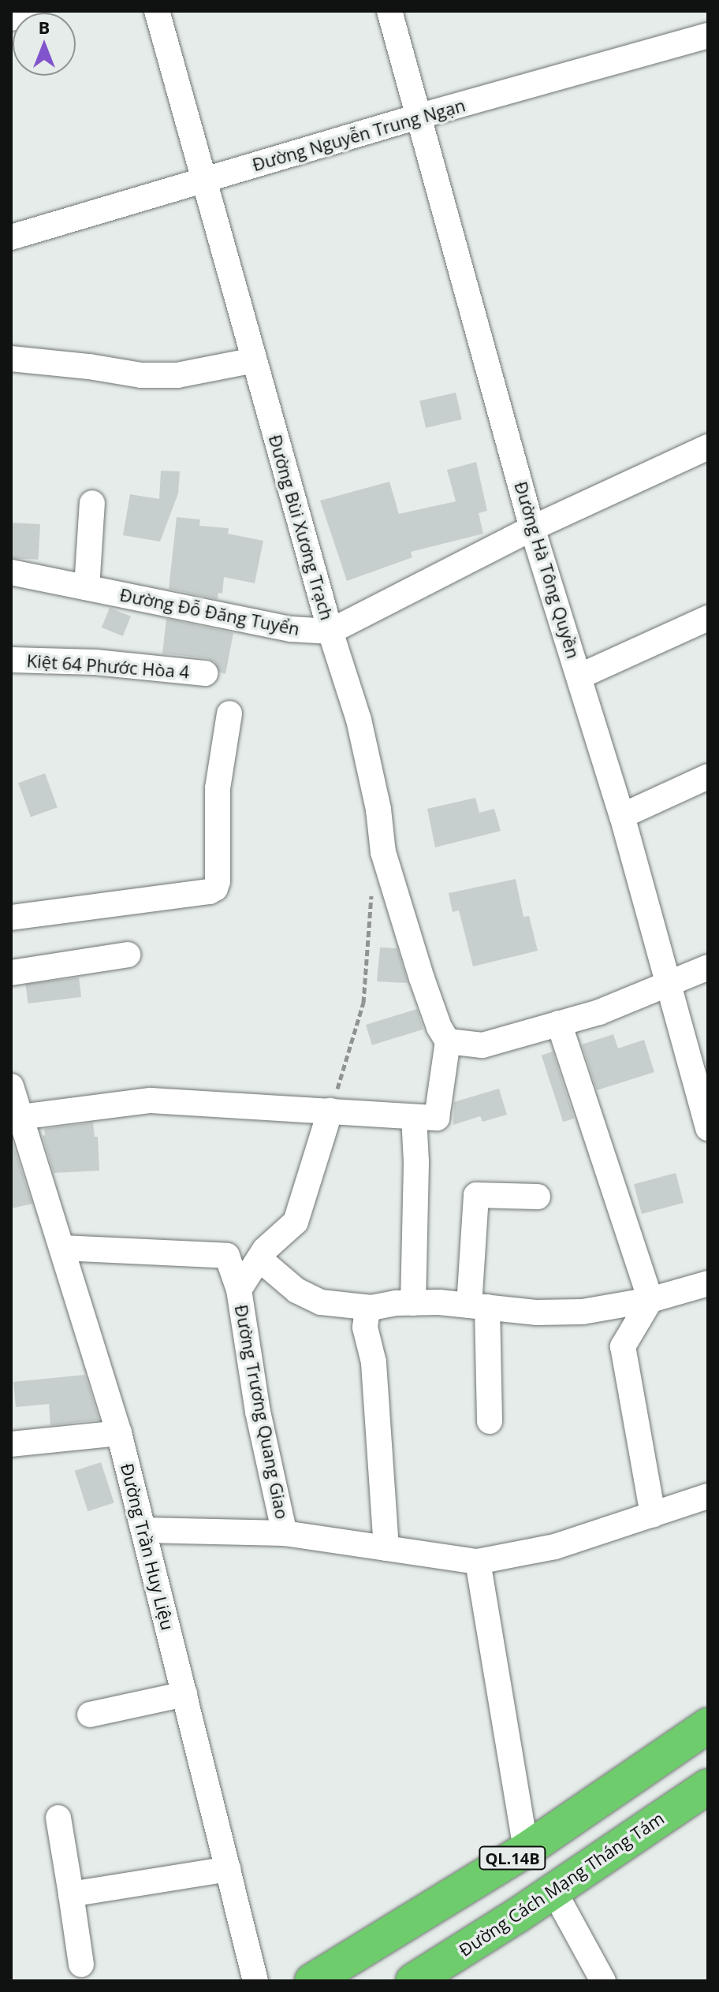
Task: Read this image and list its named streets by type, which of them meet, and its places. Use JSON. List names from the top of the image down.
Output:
{
  "streets": {
    "highway": ["QL.14B", "Đường Cách Mạng Tháng Tám"],
    "street": [
      "Đường Nguyễn Trung Ngạn",
      "Đường Bùi Xương Trạch",
      "Đường Hà Tông Quyền",
      "Đường Đỗ Đăng Tuyển",
      "Kiệt 64 Phước Hòa 4",
      "Đường Trương Quang Giao",
      "Đường Trần Huy Liệu"
    ]
  },
  "crossings": [
    ["Đường Nguyễn Trung Ngạn", "Đường Bùi Xương Trạch"],
    ["Đường Nguyễn Trung Ngạn", "Đường Hà Tông Quyền"],
    ["Đường Bùi Xương Trạch", "Đường Đỗ Đăng Tuyển"],
    ["Đường Trương Quang Giao", "Đường Trần Huy Liệu"]
  ],
  "north": "top"
}
